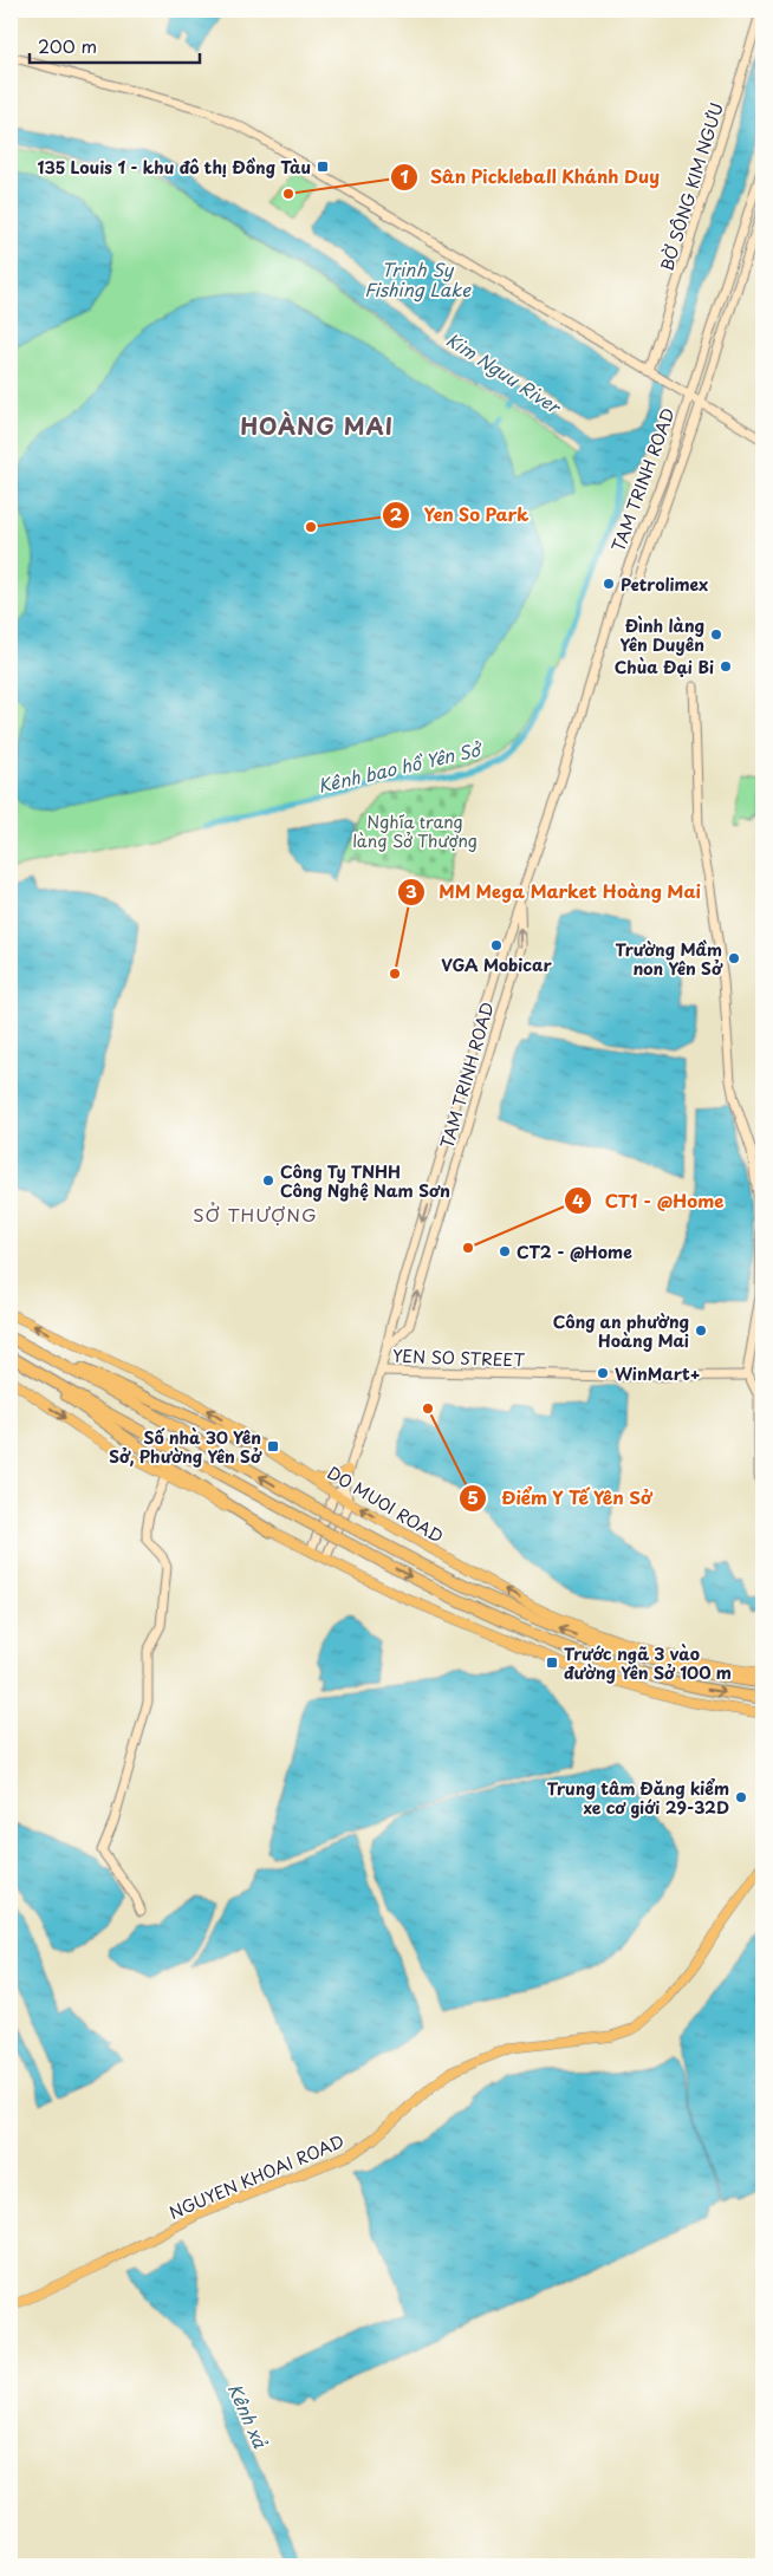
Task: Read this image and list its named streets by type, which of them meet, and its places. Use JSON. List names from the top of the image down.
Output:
{
  "streets": {
    "main road": [
      "BỜ SÔNG KIM NGƯU",
      "TAM TRINH ROAD",
      "YEN SO STREET",
      "DO MUOI ROAD",
      "NGUYEN KHOAI ROAD"
    ]
  },
  "crossings": [
    ["TAM TRINH ROAD", "YEN SO STREET"]
  ],
  "districts": ["HOÀNG MAI", "SỞ THƯỢNG"],
  "water": [
    "Trinh Sy Fishing Lake",
    "Kim Nguu River",
    "Kênh bao hồ Yên Sở",
    "Kênh xả"
  ],
  "parks": ["Nghĩa trang làng Sở Thượng"],
  "places": {
    "transit": ["135 Louis 1 - khu đô thị Đồng Tàu", "Số nhà 30 Yên Sở, Phường Yên Sở", "Trước ngã 3 vào đường Yên Sở 100 m"],
    "other": [
      "Sân Pickleball Khánh Duy",
      "Yen So Park",
      "Petrolimex",
      "Đình làng Yên Duyên",
      "Chùa Đại Bi",
      "VGA Mobicar",
      "Trường Mầm non Yên Sở",
      "MM Mega Market Hoàng Mai",
      "Công Ty TNHH Công Nghệ Nam Sơn",
      "CT1 - @Home",
      "CT2 - @Home",
      "Công an phường Hoàng Mai",
      "WinMart+",
      "Điểm Y Tế Yên Sở",
      "Trung tâm Đăng kiểm xe cơ giới 29-32D"
    ]
  },
  "scale_bar": "200 m"
}
